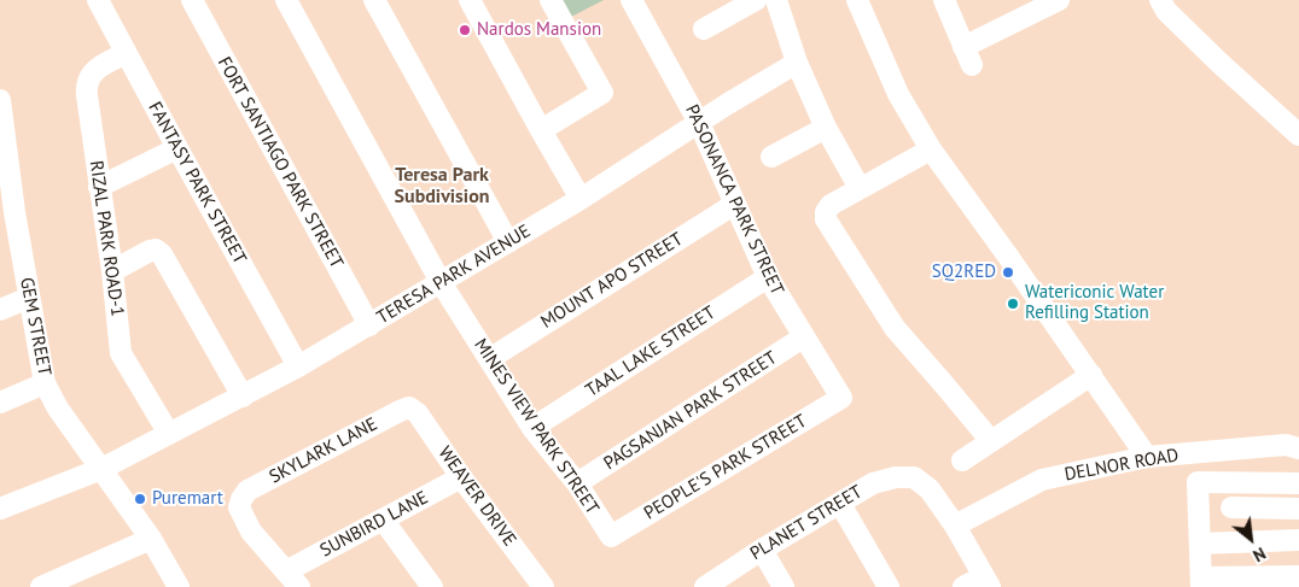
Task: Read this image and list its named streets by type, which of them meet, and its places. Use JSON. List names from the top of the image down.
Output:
{
  "streets": {
    "street": [
      "FORT SANTIAGO PARK STREET",
      "FANTASY PARK STREET",
      "PASONANCA PARK STREET",
      "RIZAL PARK ROAD-1",
      "TERESA PARK AVENUE",
      "MOUNT APO STREET",
      "GEM STREET",
      "TAAL LAKE STREET",
      "PAGSANJAN PARK STREET",
      "MINES VIEW PARK STREET",
      "SKYLARK LANE",
      "DELNOR ROAD",
      "PEOPLE'S PARK STREET",
      "WEAVER DRIVE",
      "PLANET STREET",
      "SUNBIRD LANE"
    ]
  },
  "crossings": [
    ["FORT SANTIAGO PARK STREET", "TERESA PARK AVENUE"],
    ["FANTASY PARK STREET", "RIZAL PARK ROAD-1"],
    ["FANTASY PARK STREET", "TERESA PARK AVENUE"],
    ["PASONANCA PARK STREET", "TERESA PARK AVENUE"],
    ["PASONANCA PARK STREET", "MOUNT APO STREET"],
    ["PASONANCA PARK STREET", "TAAL LAKE STREET"],
    ["PASONANCA PARK STREET", "PAGSANJAN PARK STREET"],
    ["PASONANCA PARK STREET", "PEOPLE'S PARK STREET"],
    ["RIZAL PARK ROAD-1", "TERESA PARK AVENUE"],
    ["TERESA PARK AVENUE", "GEM STREET"],
    ["TERESA PARK AVENUE", "MINES VIEW PARK STREET"],
    ["MOUNT APO STREET", "MINES VIEW PARK STREET"],
    ["TAAL LAKE STREET", "MINES VIEW PARK STREET"],
    ["PAGSANJAN PARK STREET", "MINES VIEW PARK STREET"],
    ["MINES VIEW PARK STREET", "PEOPLE'S PARK STREET"],
    ["SKYLARK LANE", "WEAVER DRIVE"],
    ["SKYLARK LANE", "SUNBIRD LANE"],
    ["DELNOR ROAD", "PLANET STREET"],
    ["WEAVER DRIVE", "SUNBIRD LANE"]
  ],
  "districts": ["Teresa Park Subdivision"],
  "places": [
    "Nardos Mansion",
    "SQ2RED",
    "Watericonic Water Refilling Station",
    "Puremart"
  ],
  "north": "bottom right"
}
